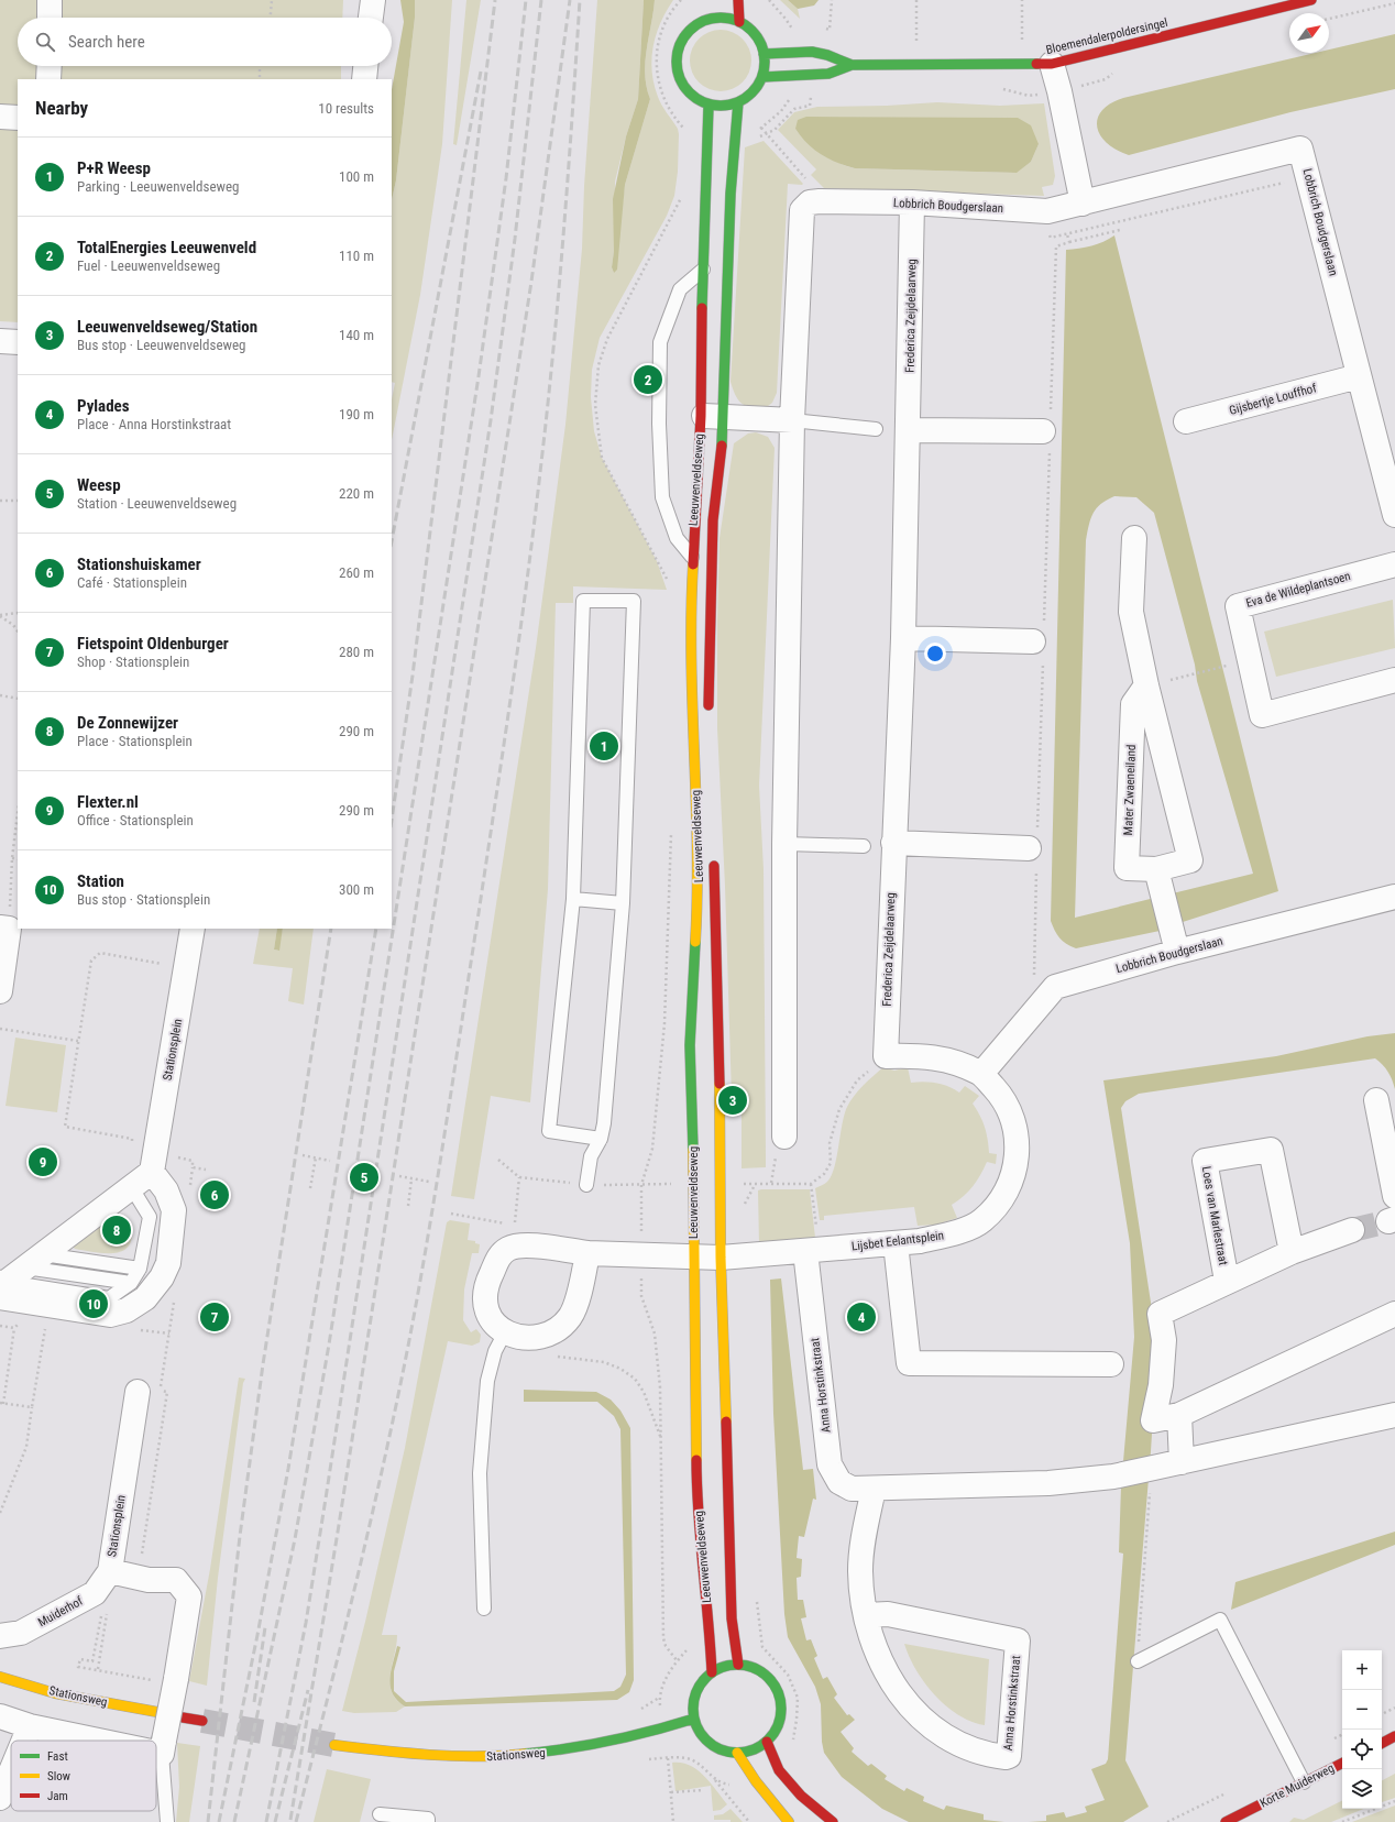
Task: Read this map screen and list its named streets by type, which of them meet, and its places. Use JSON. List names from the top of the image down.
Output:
{
  "streets": {
    "main road": [
      "Bloemendalerpoldersingel",
      "Leeuwenveldseweg",
      "Stationsweg",
      "Korte Muiderweg"
    ],
    "street": [
      "Lobbrich Boudgerslaan",
      "Frederica Zeijdelaarweg",
      "Gijsbertje Louffhof",
      "Eva de Wildeplantsoen",
      "Mater Zwaeneiland",
      "Stationsplein",
      "Loes van Marlestraat",
      "Lijsbet Eelantsplein",
      "Anna Horstinkstraat",
      "Muiderhof"
    ]
  },
  "crossings": [
    ["Bloemendalerpoldersingel", "Leeuwenveldseweg"],
    ["Lobbrich Boudgerslaan", "Frederica Zeijdelaarweg"],
    ["Lobbrich Boudgerslaan", "Gijsbertje Louffhof"],
    ["Lobbrich Boudgerslaan", "Lijsbet Eelantsplein"],
    ["Frederica Zeijdelaarweg", "Lijsbet Eelantsplein"],
    ["Leeuwenveldseweg", "Lijsbet Eelantsplein"],
    ["Leeuwenveldseweg", "Stationsweg"],
    ["Stationsplein", "Muiderhof"],
    ["Lijsbet Eelantsplein", "Anna Horstinkstraat"]
  ],
  "legend": ["Fast", "Slow", "Jam"],
  "north": "top right",
  "page": {
    "search": "Search here",
    "heading": ["Nearby", "10 results"],
    "list": [
      {
        "mark": "1",
        "name": "P+R Weesp",
        "note": "Parking · Leeuwenveldseweg",
        "value": "100 m"
      },
      {
        "mark": "2",
        "name": "TotalEnergies Leeuwenveld",
        "note": "Fuel · Leeuwenveldseweg",
        "value": "110 m"
      },
      {
        "mark": "3",
        "name": "Leeuwenveldseweg/Station",
        "note": "Bus stop · Leeuwenveldseweg",
        "value": "140 m"
      },
      {
        "mark": "4",
        "name": "Pylades",
        "note": "Place · Anna Horstinkstraat",
        "value": "190 m"
      },
      {
        "mark": "5",
        "name": "Weesp",
        "note": "Station · Leeuwenveldseweg",
        "value": "220 m"
      },
      {
        "mark": "6",
        "name": "Stationshuiskamer",
        "note": "Café · Stationsplein",
        "value": "260 m"
      },
      {
        "mark": "7",
        "name": "Fietspoint Oldenburger",
        "note": "Shop · Stationsplein",
        "value": "280 m"
      },
      {
        "mark": "8",
        "name": "De Zonnewijzer",
        "note": "Place · Stationsplein",
        "value": "290 m"
      },
      {
        "mark": "9",
        "name": "Flexter.nl",
        "note": "Office · Stationsplein",
        "value": "290 m"
      },
      {
        "mark": "10",
        "name": "Station",
        "note": "Bus stop · Stationsplein",
        "value": "300 m"
      }
    ],
    "pins": [
      "2",
      "1",
      "3",
      "9",
      "5",
      "6",
      "8",
      "10",
      "4",
      "7"
    ],
    "map_buttons": ["+", "−"]
  }
}
